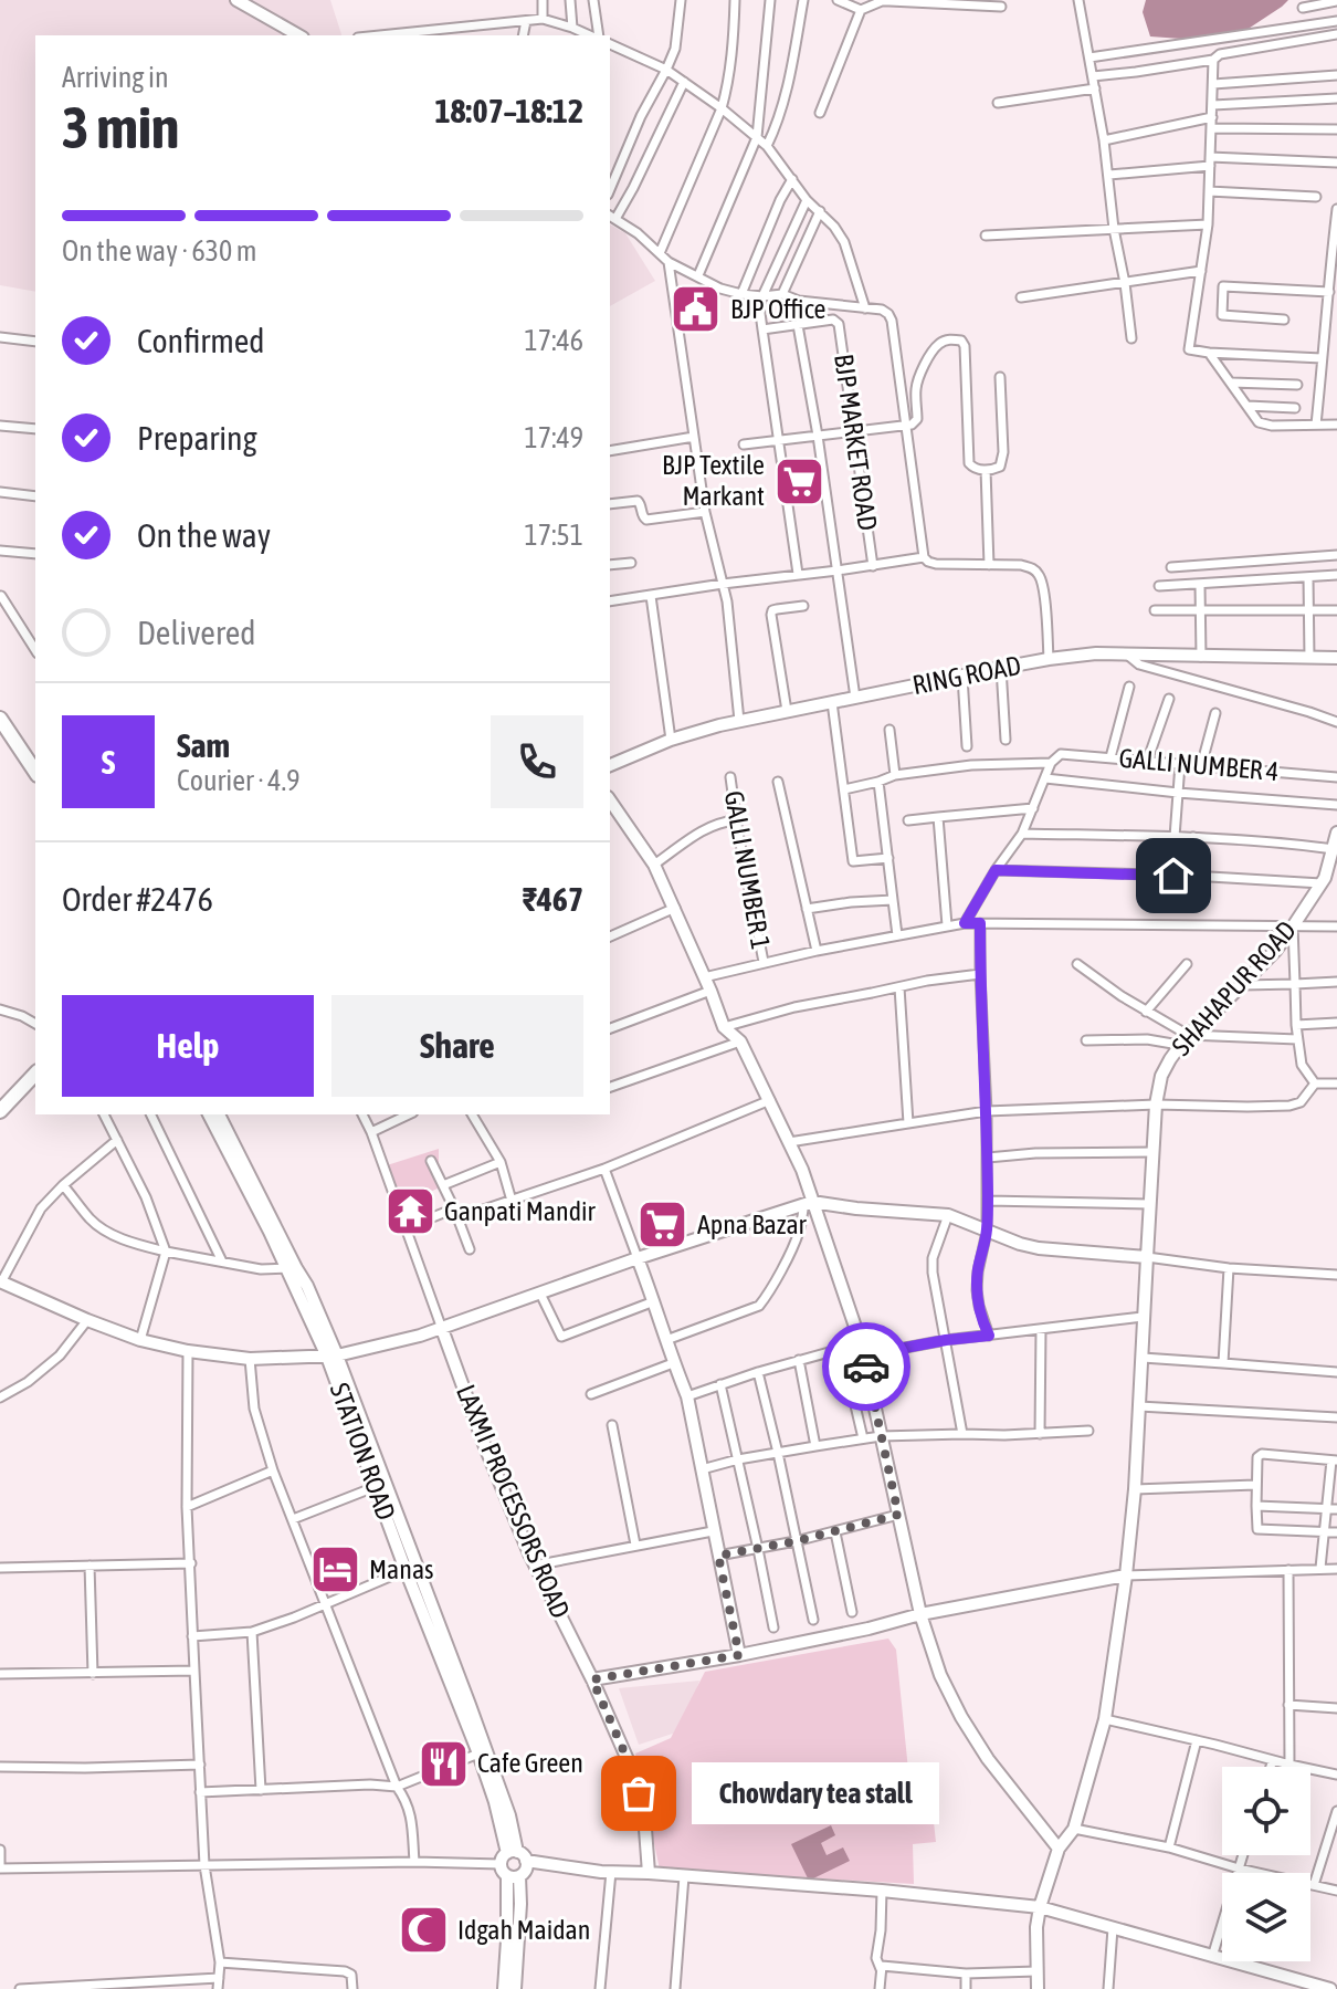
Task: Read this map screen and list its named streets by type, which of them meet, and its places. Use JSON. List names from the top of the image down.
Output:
{
  "streets": {
    "main road": [
      "RING ROAD",
      "SHAHAPUR ROAD",
      "STATION ROAD",
      "LAXMI PROCESSORS ROAD"
    ],
    "street": ["BJP MARKET ROAD", "GALLI NUMBER 4", "GALLI NUMBER 1"]
  },
  "places": {
    "public building": ["BJP Office"],
    "supermarket": ["BJP Textile Markant", "Apna Bazar"],
    "temple": ["Ganpati Mandir"],
    "hotel": ["Manas"],
    "restaurant": ["Cafe Green"],
    "other": ["Chowdary tea stall"],
    "mosque": ["Idgah Maidan"]
  },
  "page": {
    "heading": ["3 min", "Arriving in", "18:07–18:12"],
    "panel": [
      "Sam",
      "Courier · 4.9",
      "Order #2476",
      "₹467"
    ],
    "bar": "On the way · 630 m",
    "list": [
      ["Confirmed", "17:46"],
      ["Preparing", "17:49"],
      ["On the way", "17:51"],
      "Delivered"
    ],
    "round": "S",
    "buttons": ["Help", "Share"],
    "bubble": "Chowdary tea stall"
  }
}
